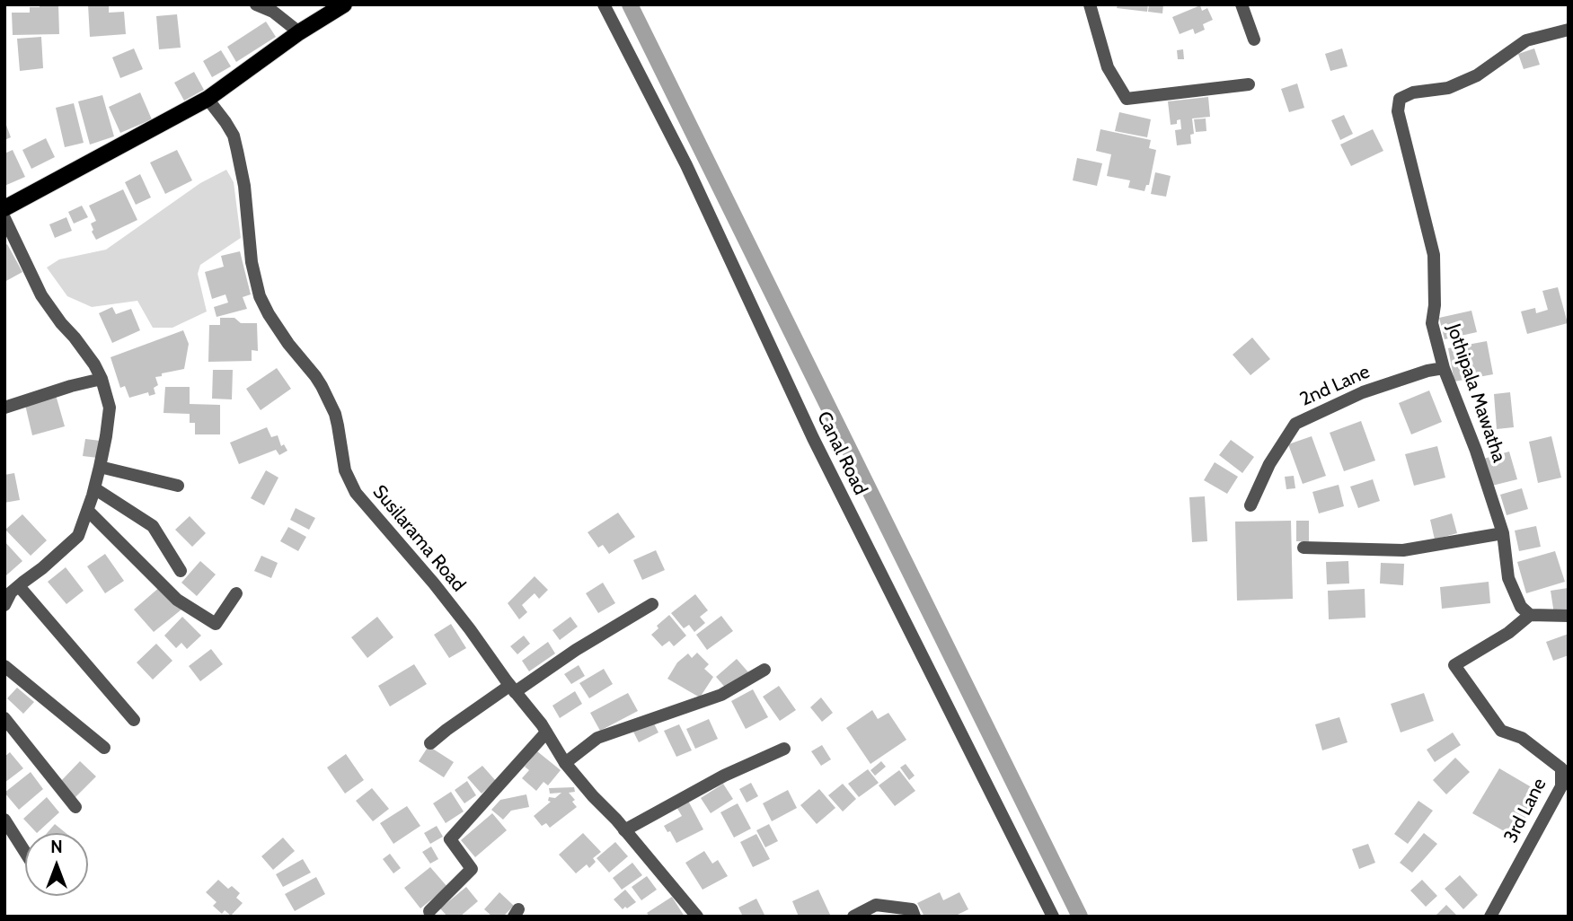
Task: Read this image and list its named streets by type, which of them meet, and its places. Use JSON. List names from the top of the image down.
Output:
{
  "streets": {
    "street": [
      "2nd Lane",
      "Jothipala Mawatha",
      "Canal Road",
      "Susilarama Road",
      "3rd Lane"
    ]
  },
  "crossings": [
    ["2nd Lane", "Jothipala Mawatha"],
    ["Jothipala Mawatha", "3rd Lane"]
  ],
  "north": "top"
}
